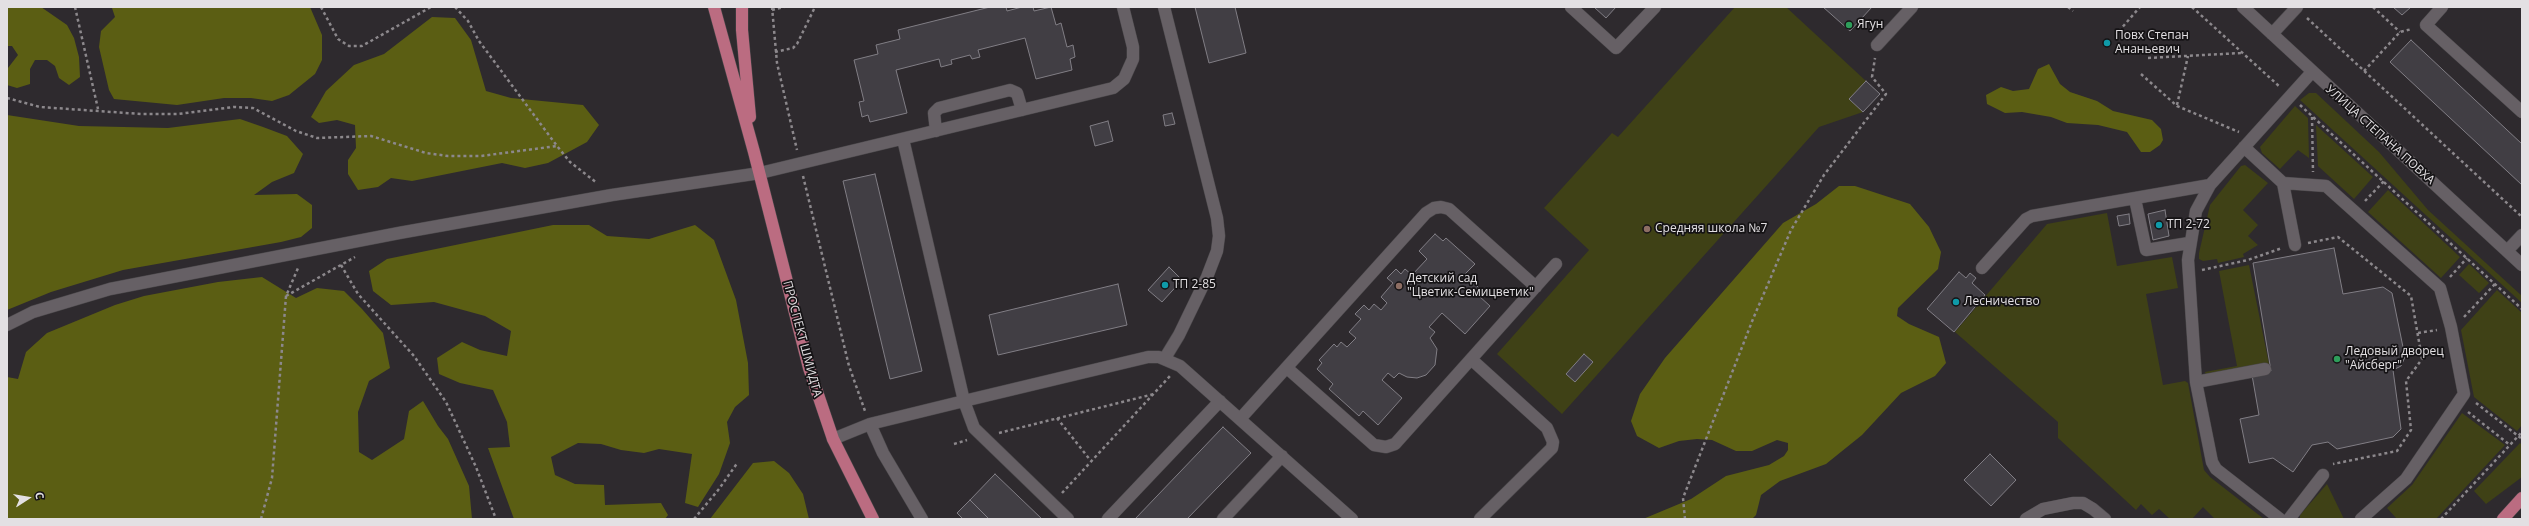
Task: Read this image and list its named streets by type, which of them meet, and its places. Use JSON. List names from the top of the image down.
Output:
{
  "streets": {
    "main road": ["ПРОСПЕКТ ШМИДТА"],
    "street": ["УЛИЦА СТЕПАНА ПОВХА"]
  },
  "places": [
    "Ягун",
    "Повх Степан Ананьевич",
    "ТП 2-72",
    "Средняя школа №7",
    "ТП 2-85",
    "Детский сад \"Цветик-Семицветик\"",
    "Лесничество",
    "Ледовый дворец \"Айсберг\""
  ],
  "north": "right"
}
